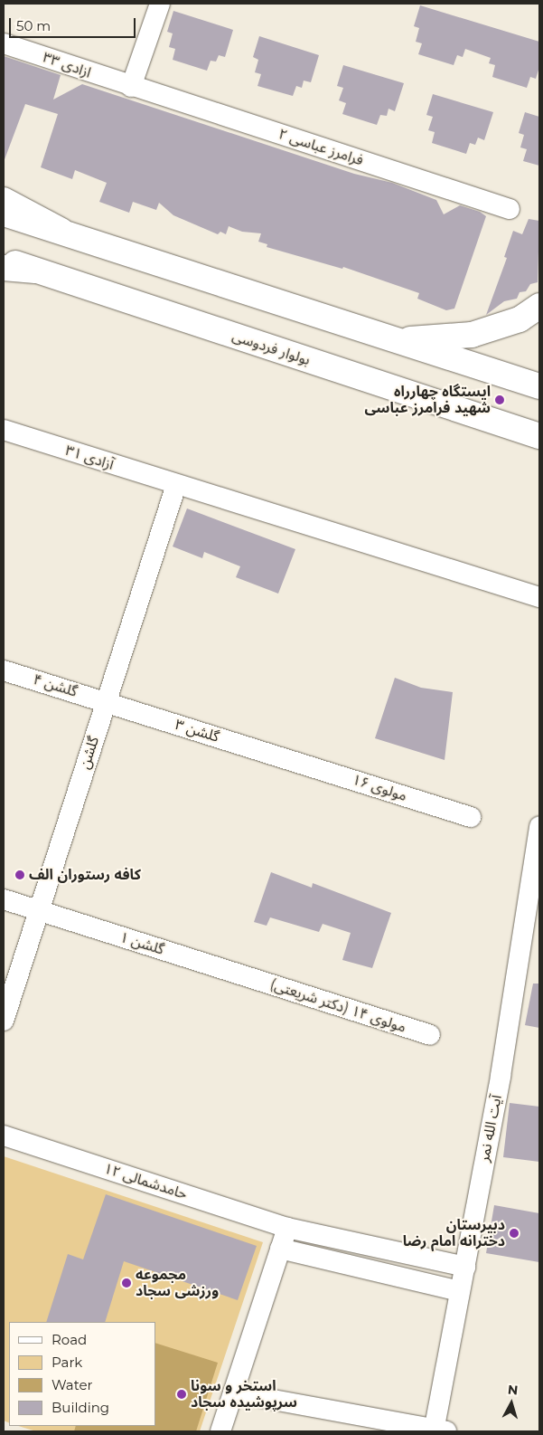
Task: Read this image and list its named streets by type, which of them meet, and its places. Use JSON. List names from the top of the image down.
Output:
{
  "streets": {
    "main road": ["بولوار فردوسی"],
    "street": [
      "ازادی ۳۳",
      "فرامرز عباسی ۲",
      "آزادی ۳۱",
      "گلشن ۴",
      "گلشن ۳",
      "گلشن",
      "مولوی ۱۶",
      "گلشن ۱",
      "مولوی ۱۴ (دکتر شریعتی)",
      "آیت الله نمر",
      "حامدشمالی ۱۲"
    ]
  },
  "crossings": [
    ["ازادی ۳۳", "فرامرز عباسی ۲"],
    ["آزادی ۳۱", "گلشن"],
    ["گلشن ۴", "گلشن ۳"],
    ["گلشن ۴", "گلشن"],
    ["گلشن ۳", "گلشن"],
    ["گلشن ۳", "مولوی ۱۶"],
    ["گلشن", "گلشن ۱"],
    ["گلشن ۱", "مولوی ۱۴ (دکتر شریعتی)"],
    ["آیت الله نمر", "حامدشمالی ۱۲"]
  ],
  "places": [
    "ایستگاه چهارراه شهید فرامرز عباسی",
    "کافه رستوران الف",
    "دبیرستان دخترانه امام رضا",
    "مجموعه ورزشی سجاد",
    "استخر و سونا سرپوشیده سجاد"
  ],
  "legend": [
    "Road",
    "Park",
    "Water",
    "Building"
  ],
  "scale_bar": "50 m",
  "north": "top"
}
